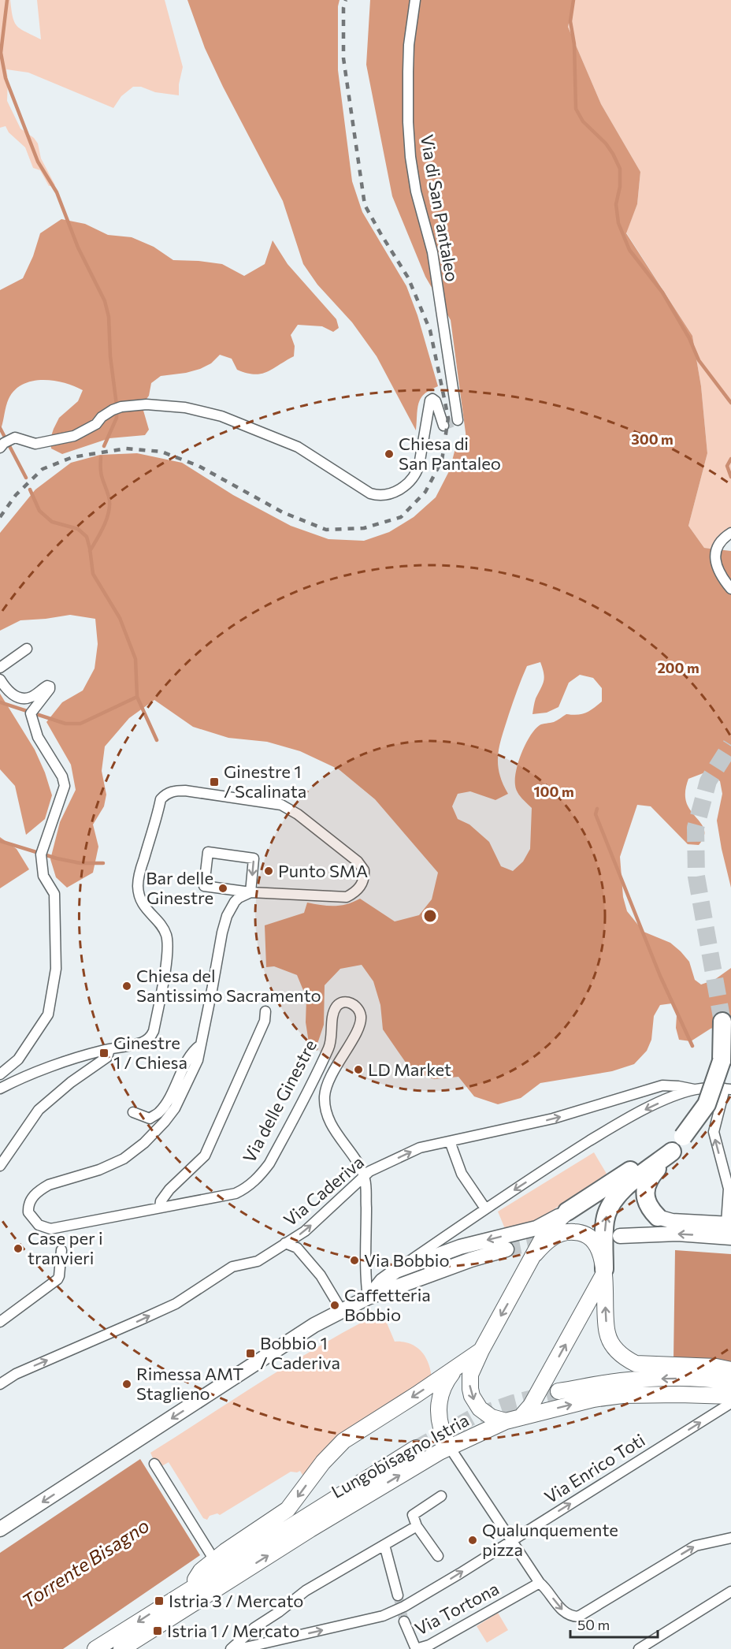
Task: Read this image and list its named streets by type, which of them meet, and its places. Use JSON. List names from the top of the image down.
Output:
{
  "streets": {
    "main road": ["Lungobisagno Istria"],
    "street": [
      "Via di San Pantaleo",
      "Via delle Ginestre",
      "Via Caderiva",
      "Via Enrico Toti",
      "Via Tortona"
    ]
  },
  "crossings": [
    ["Via delle Ginestre", "Via Caderiva"]
  ],
  "water": ["Torrente Bisagno"],
  "places": {
    "other": [
      "Chiesa di San Pantaleo",
      "Punto SMA",
      "Bar delle Ginestre",
      "Chiesa del Santissimo Sacramento",
      "LD Market",
      "Case per i tranvieri",
      "Via Bobbio",
      "Caffetteria Bobbio",
      "Rimessa AMT Staglieno",
      "Qualunquemente pizza"
    ],
    "transit": [
      "Ginestre 1 / Scalinata",
      "Ginestre 1 / Chiesa",
      "Bobbio 1 / Caderiva",
      "Istria 3 / Mercato",
      "Istria 1 / Mercato"
    ]
  },
  "scale_bar": "50 m",
  "rings": ["300 m", "200 m", "100 m"]
}
